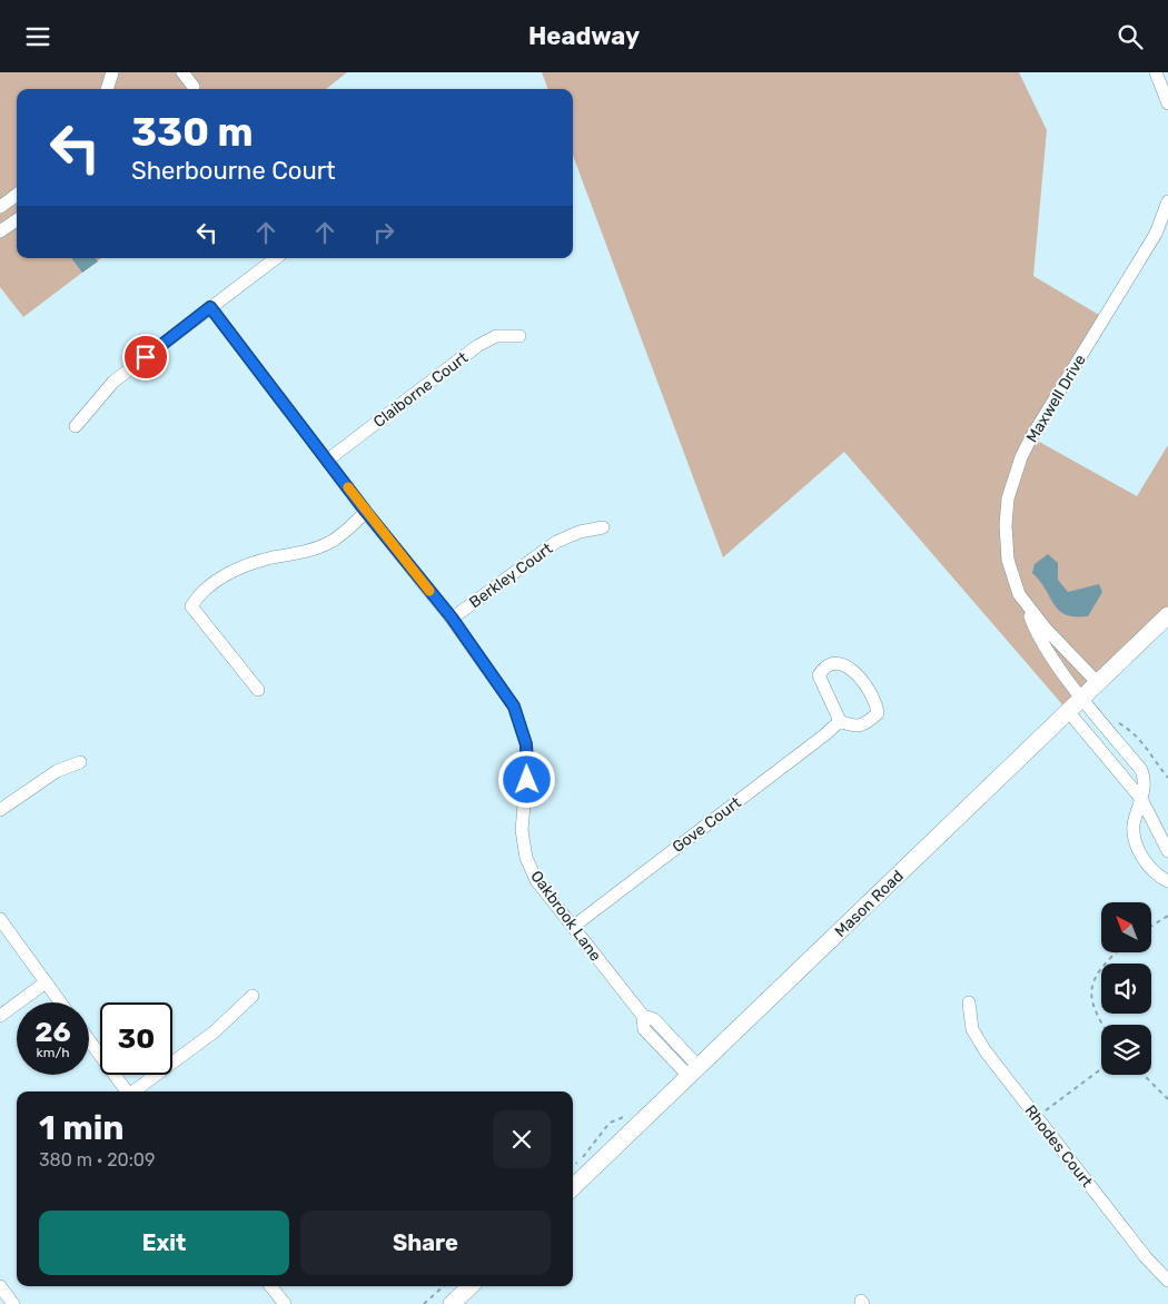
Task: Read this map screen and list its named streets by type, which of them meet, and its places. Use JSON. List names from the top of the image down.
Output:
{
  "streets": {
    "main road": ["Mason Road"],
    "street": [
      "Claiborne Court",
      "Maxwell Drive",
      "Berkley Court",
      "Gove Court",
      "Oakbrook Lane",
      "Rhodes Court"
    ]
  },
  "crossings": [
    ["Claiborne Court", "Oakbrook Lane"],
    ["Maxwell Drive", "Mason Road"],
    ["Berkley Court", "Oakbrook Lane"],
    ["Gove Court", "Oakbrook Lane"],
    ["Mason Road", "Oakbrook Lane"]
  ],
  "north": "top left",
  "page": {
    "header": "Headway",
    "turn": ["330 m", "Sherbourne Court"],
    "speed": "26 km/h",
    "limit": "30",
    "heading": ["1 min", "380 m · 20:09"],
    "buttons": ["Exit", "Share"]
  }
}
